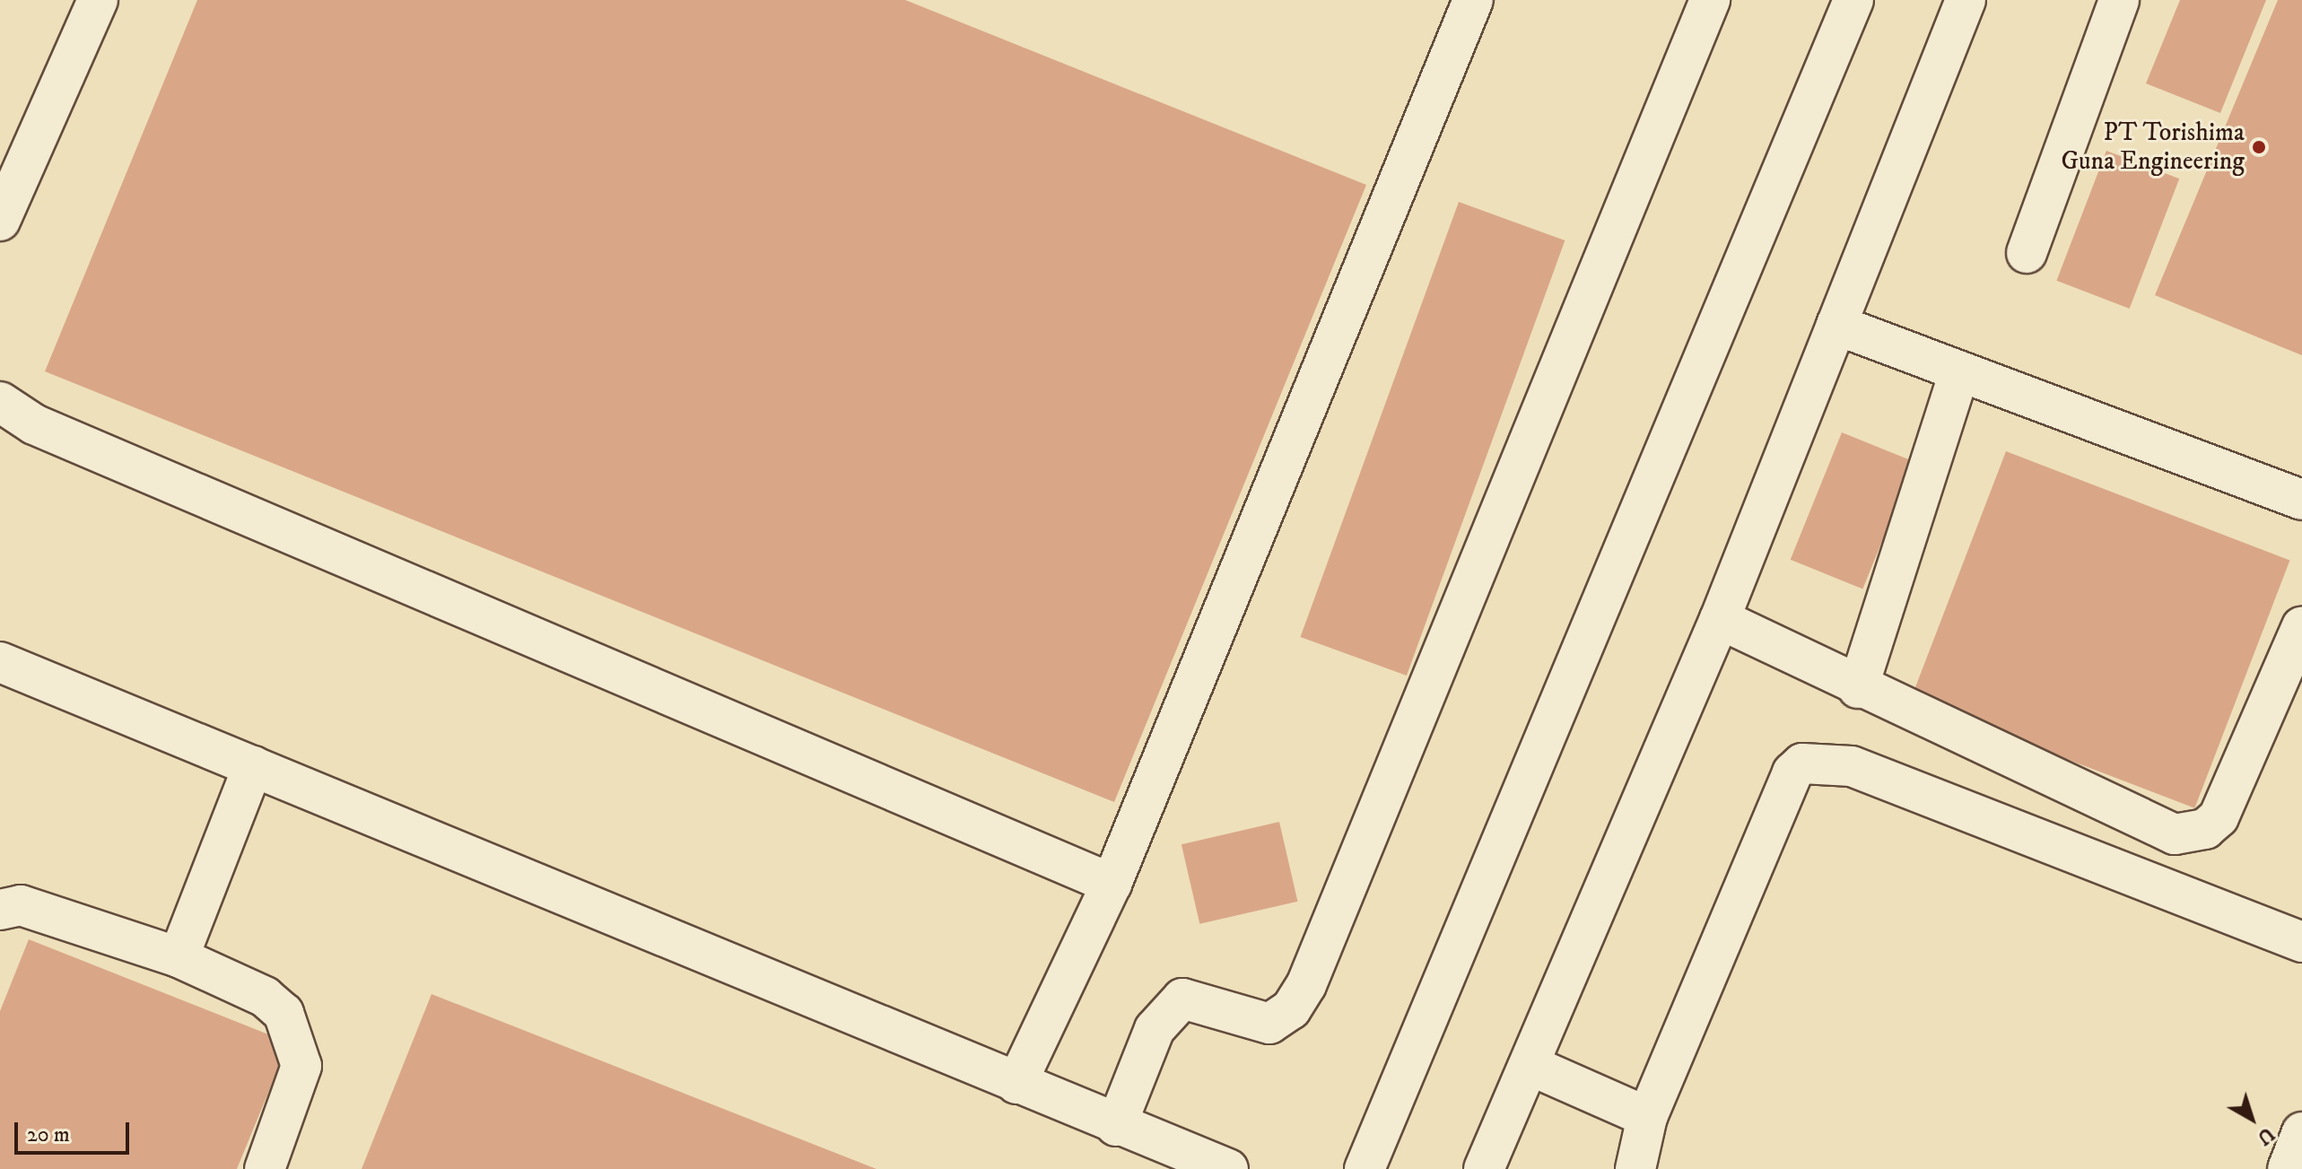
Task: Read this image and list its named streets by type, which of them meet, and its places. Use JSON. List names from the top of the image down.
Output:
{
  "places": ["PT Torishima Guna Engineering"],
  "scale_bar": "20 m",
  "north": "bottom right"
}
